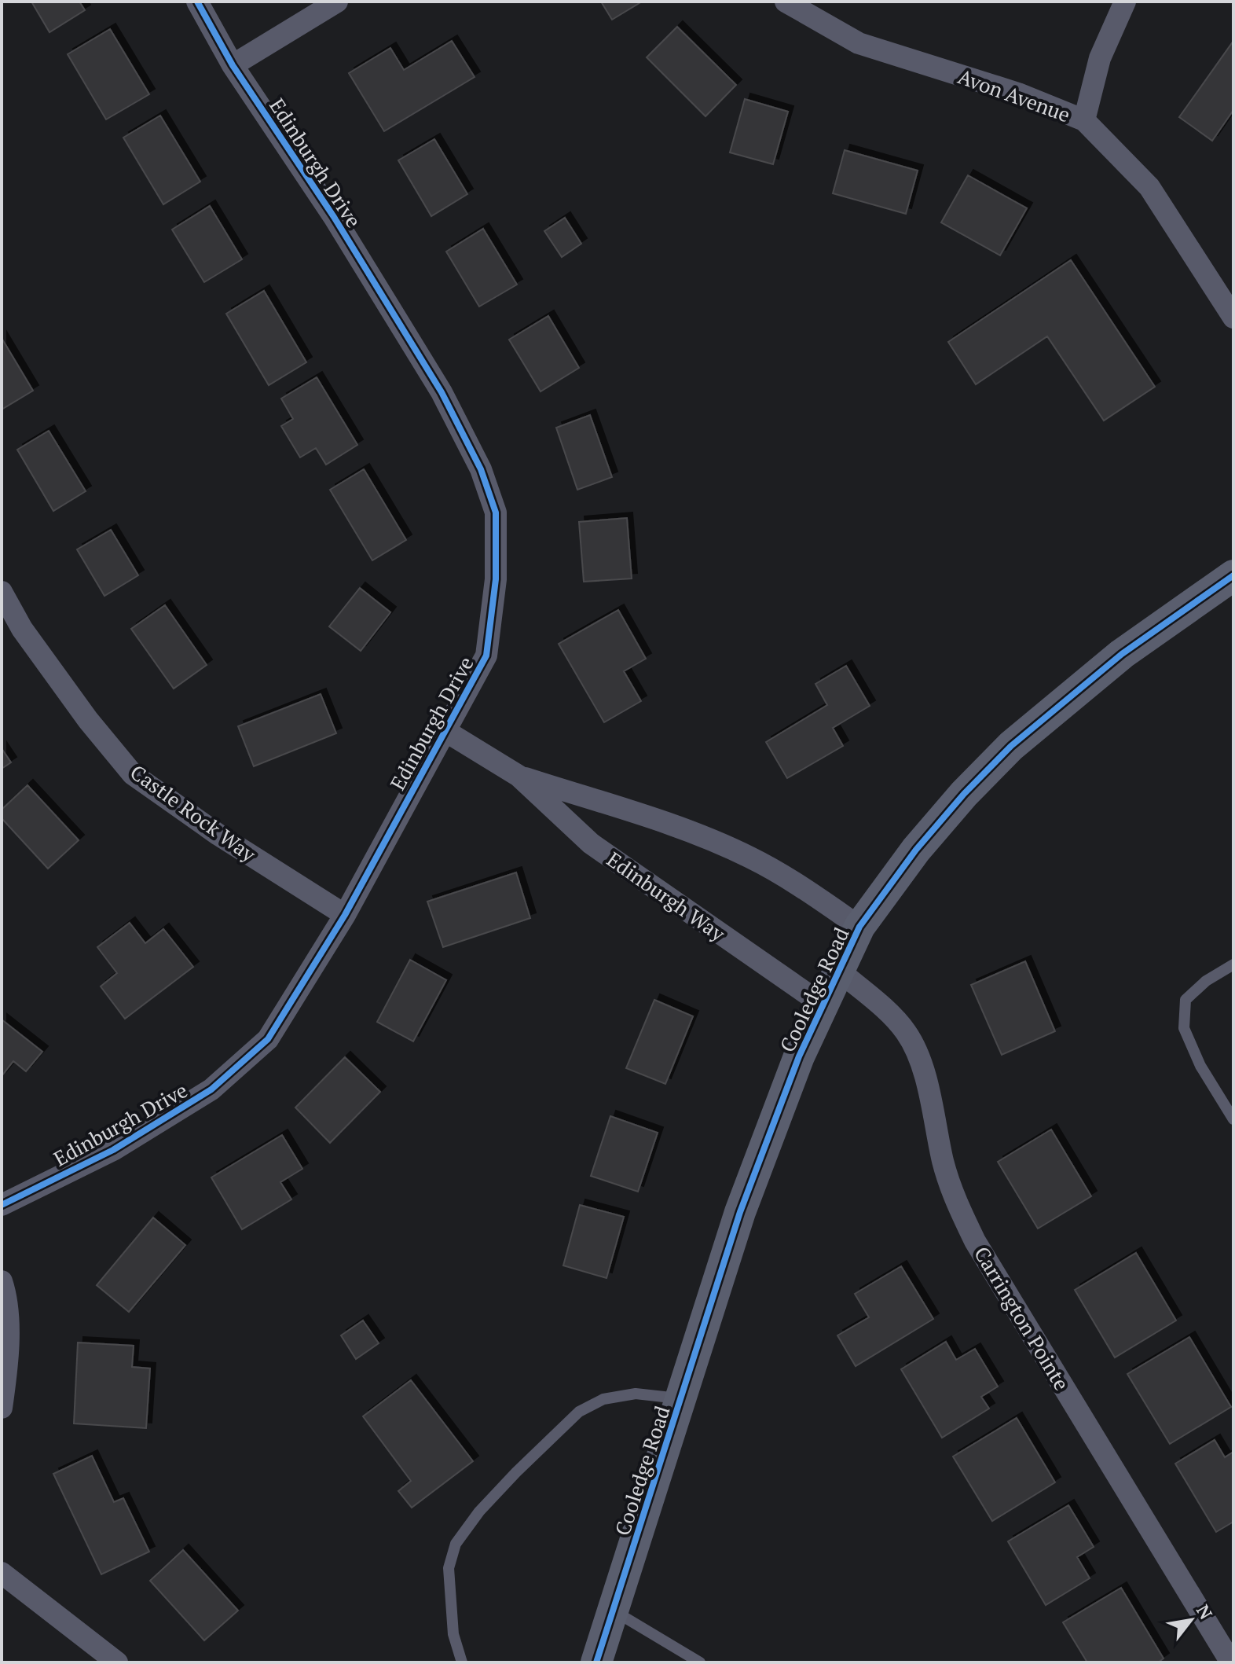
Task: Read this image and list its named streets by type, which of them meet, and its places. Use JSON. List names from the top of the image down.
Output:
{
  "streets": {
    "street": [
      "Avon Avenue",
      "Edinburgh Drive",
      "Castle Rock Way",
      "Edinburgh Way",
      "Cooledge Road",
      "Carrington Pointe"
    ]
  },
  "crossings": [
    ["Edinburgh Drive", "Castle Rock Way"],
    ["Edinburgh Drive", "Edinburgh Way"],
    ["Edinburgh Way", "Cooledge Road"],
    ["Cooledge Road", "Carrington Pointe"]
  ],
  "north": "top right"
}
